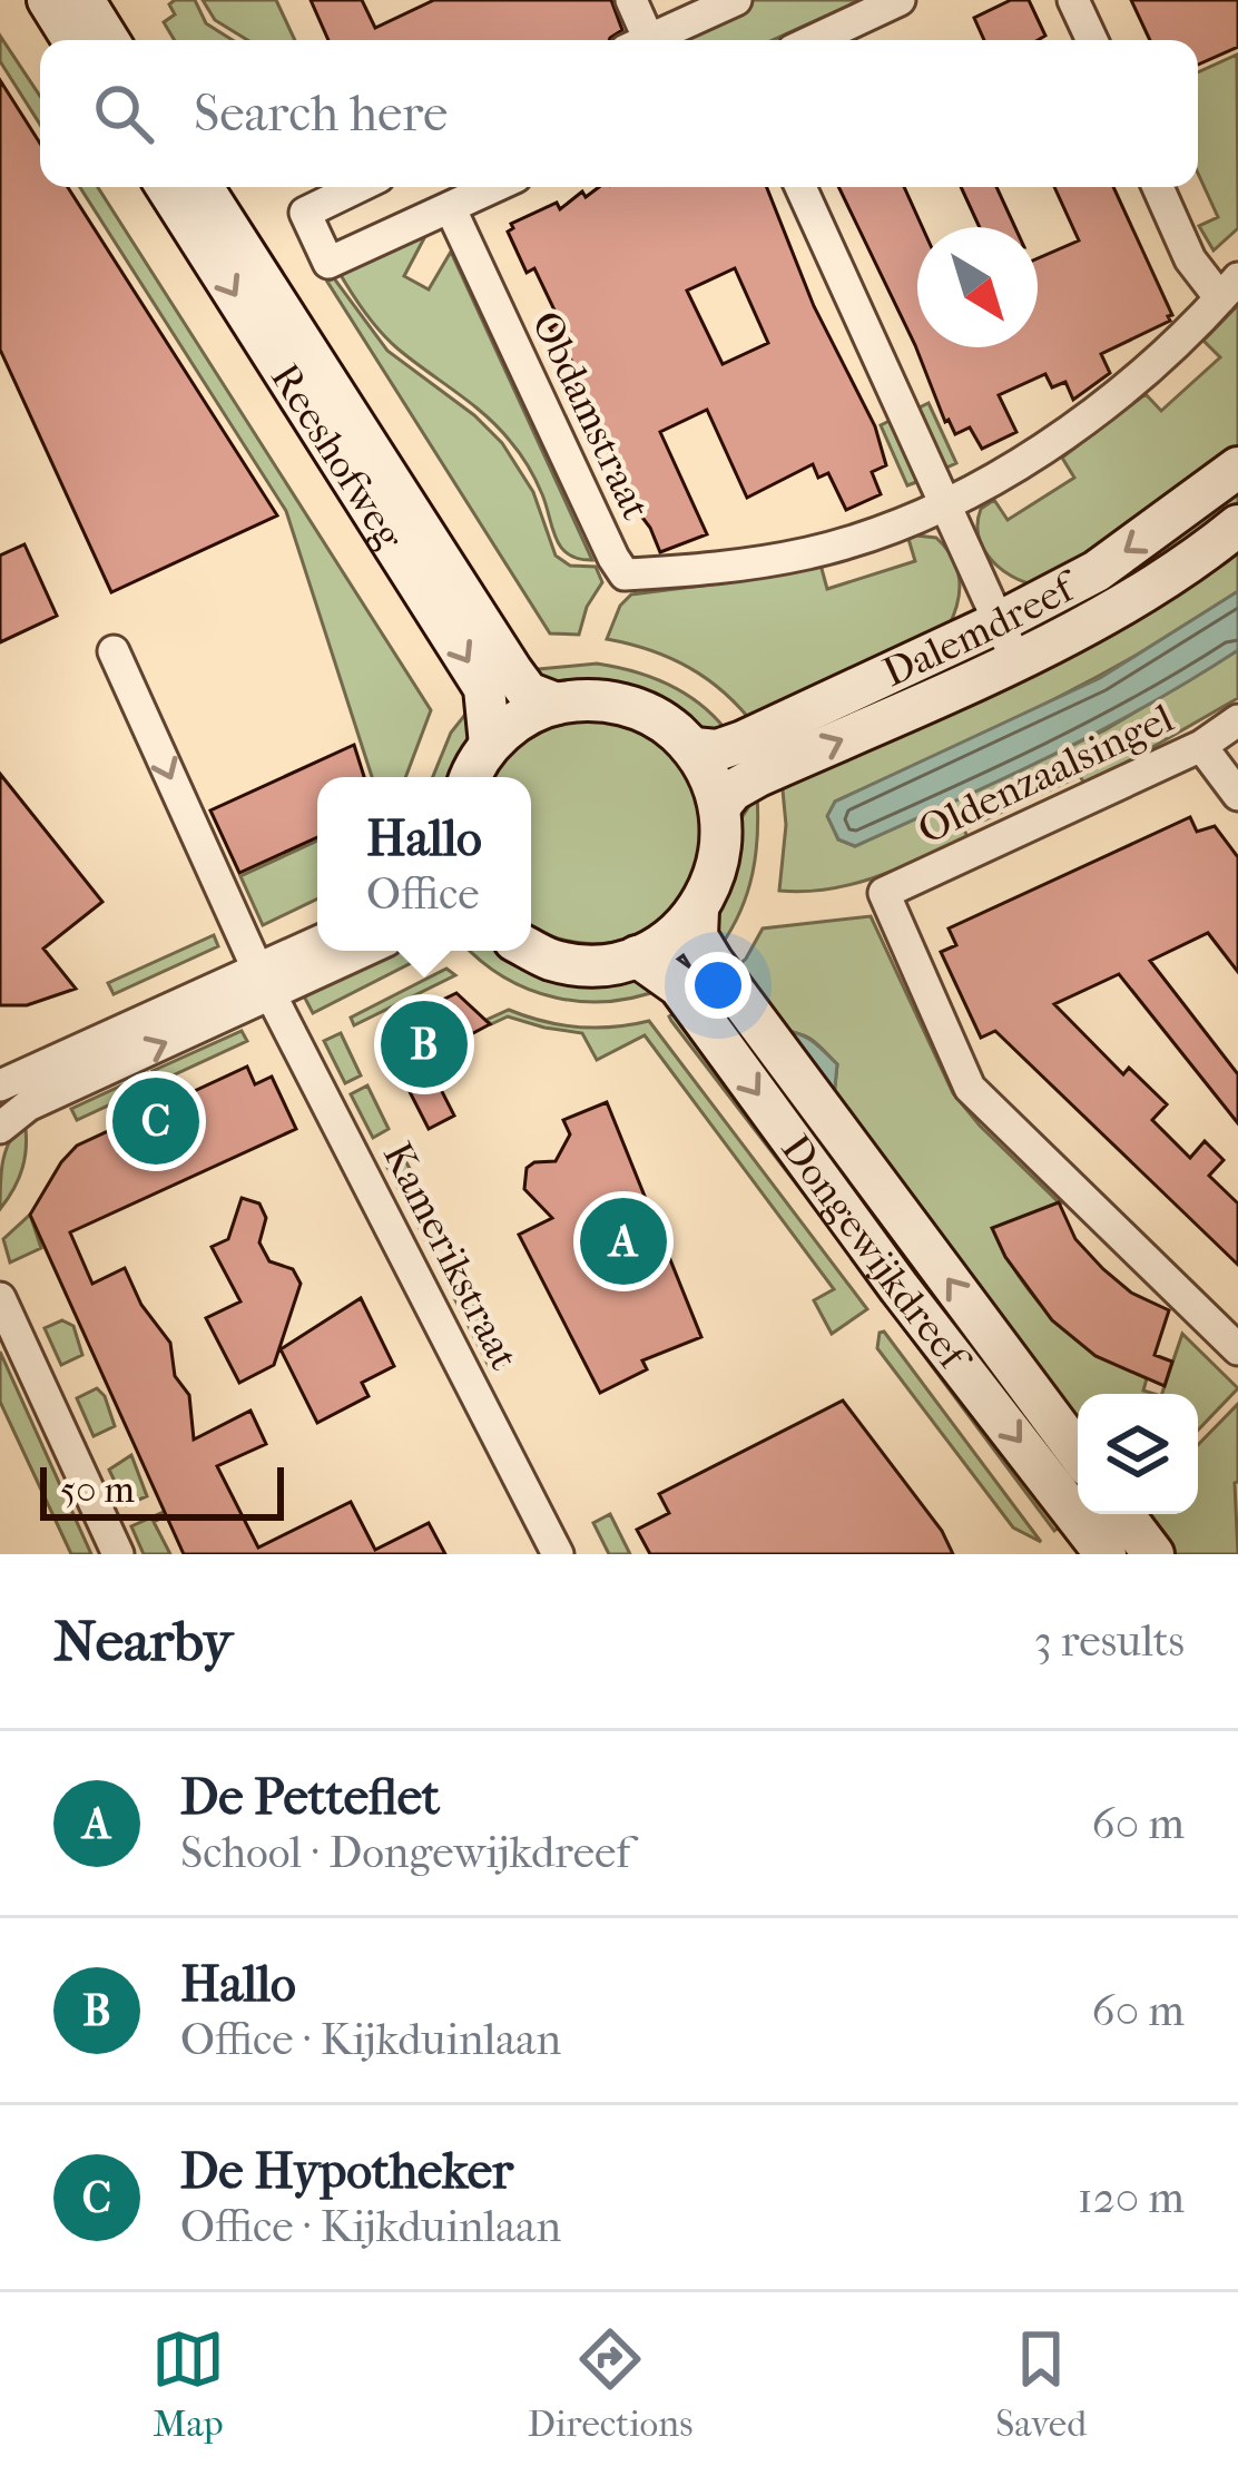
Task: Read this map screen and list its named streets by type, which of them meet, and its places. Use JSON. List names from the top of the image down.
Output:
{
  "streets": {
    "street": [
      "Obdamstraat",
      "Reeshofweg",
      "Dalemdreef",
      "Oldenzaalsingel",
      "Dongewijkdreef",
      "Kamerikstraat"
    ]
  },
  "scale_bar": "50 m",
  "north": "bottom right",
  "page": {
    "search": "Search here",
    "popup": ["Hallo", "Office"],
    "pins": ["B", "C", "A"],
    "scale": "50 m",
    "heading": ["Nearby", "3 results"],
    "list": [
      {
        "mark": "A",
        "name": "De Petteflet",
        "note": "School · Dongewijkdreef",
        "value": "60 m"
      },
      {
        "mark": "B",
        "name": "Hallo",
        "note": "Office · Kijkduinlaan",
        "value": "60 m"
      },
      {
        "mark": "C",
        "name": "De Hypotheker",
        "note": "Office · Kijkduinlaan",
        "value": "120 m"
      }
    ],
    "nav": ["Map", "Directions", "Saved"]
  }
}
